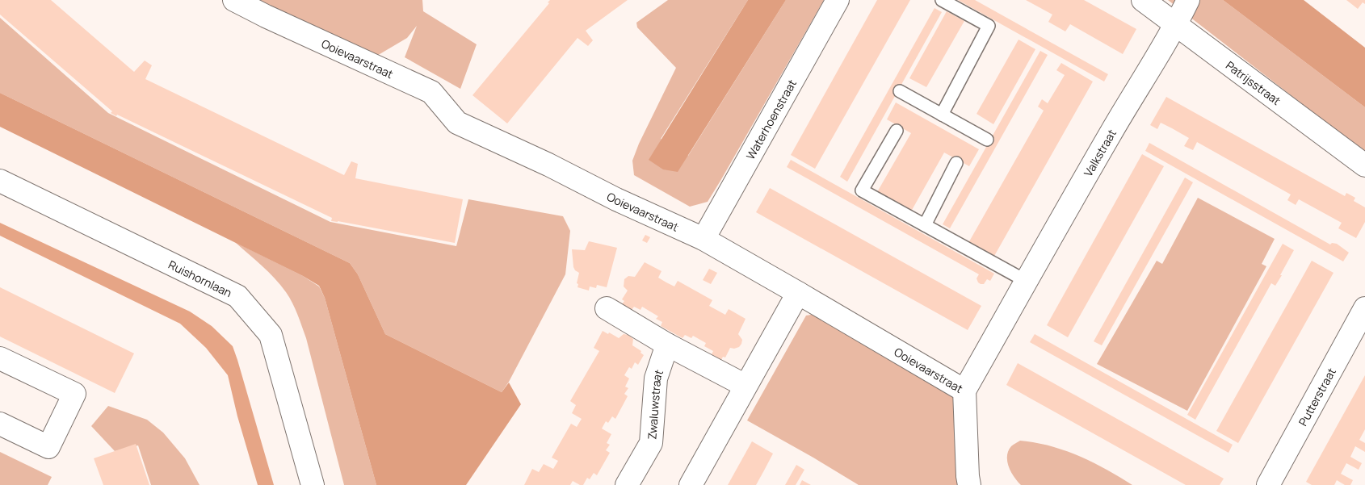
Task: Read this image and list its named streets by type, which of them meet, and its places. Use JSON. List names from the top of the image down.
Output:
{
  "streets": {
    "street": [
      "Ooievaarstraat",
      "Patrijsstraat",
      "Waterhoenstraat",
      "Valkstraat",
      "Ruishornlaan",
      "Putterstraat",
      "Zwaluwstraat"
    ]
  },
  "crossings": [
    ["Ooievaarstraat", "Waterhoenstraat"],
    ["Ooievaarstraat", "Valkstraat"],
    ["Patrijsstraat", "Valkstraat"]
  ]
}
